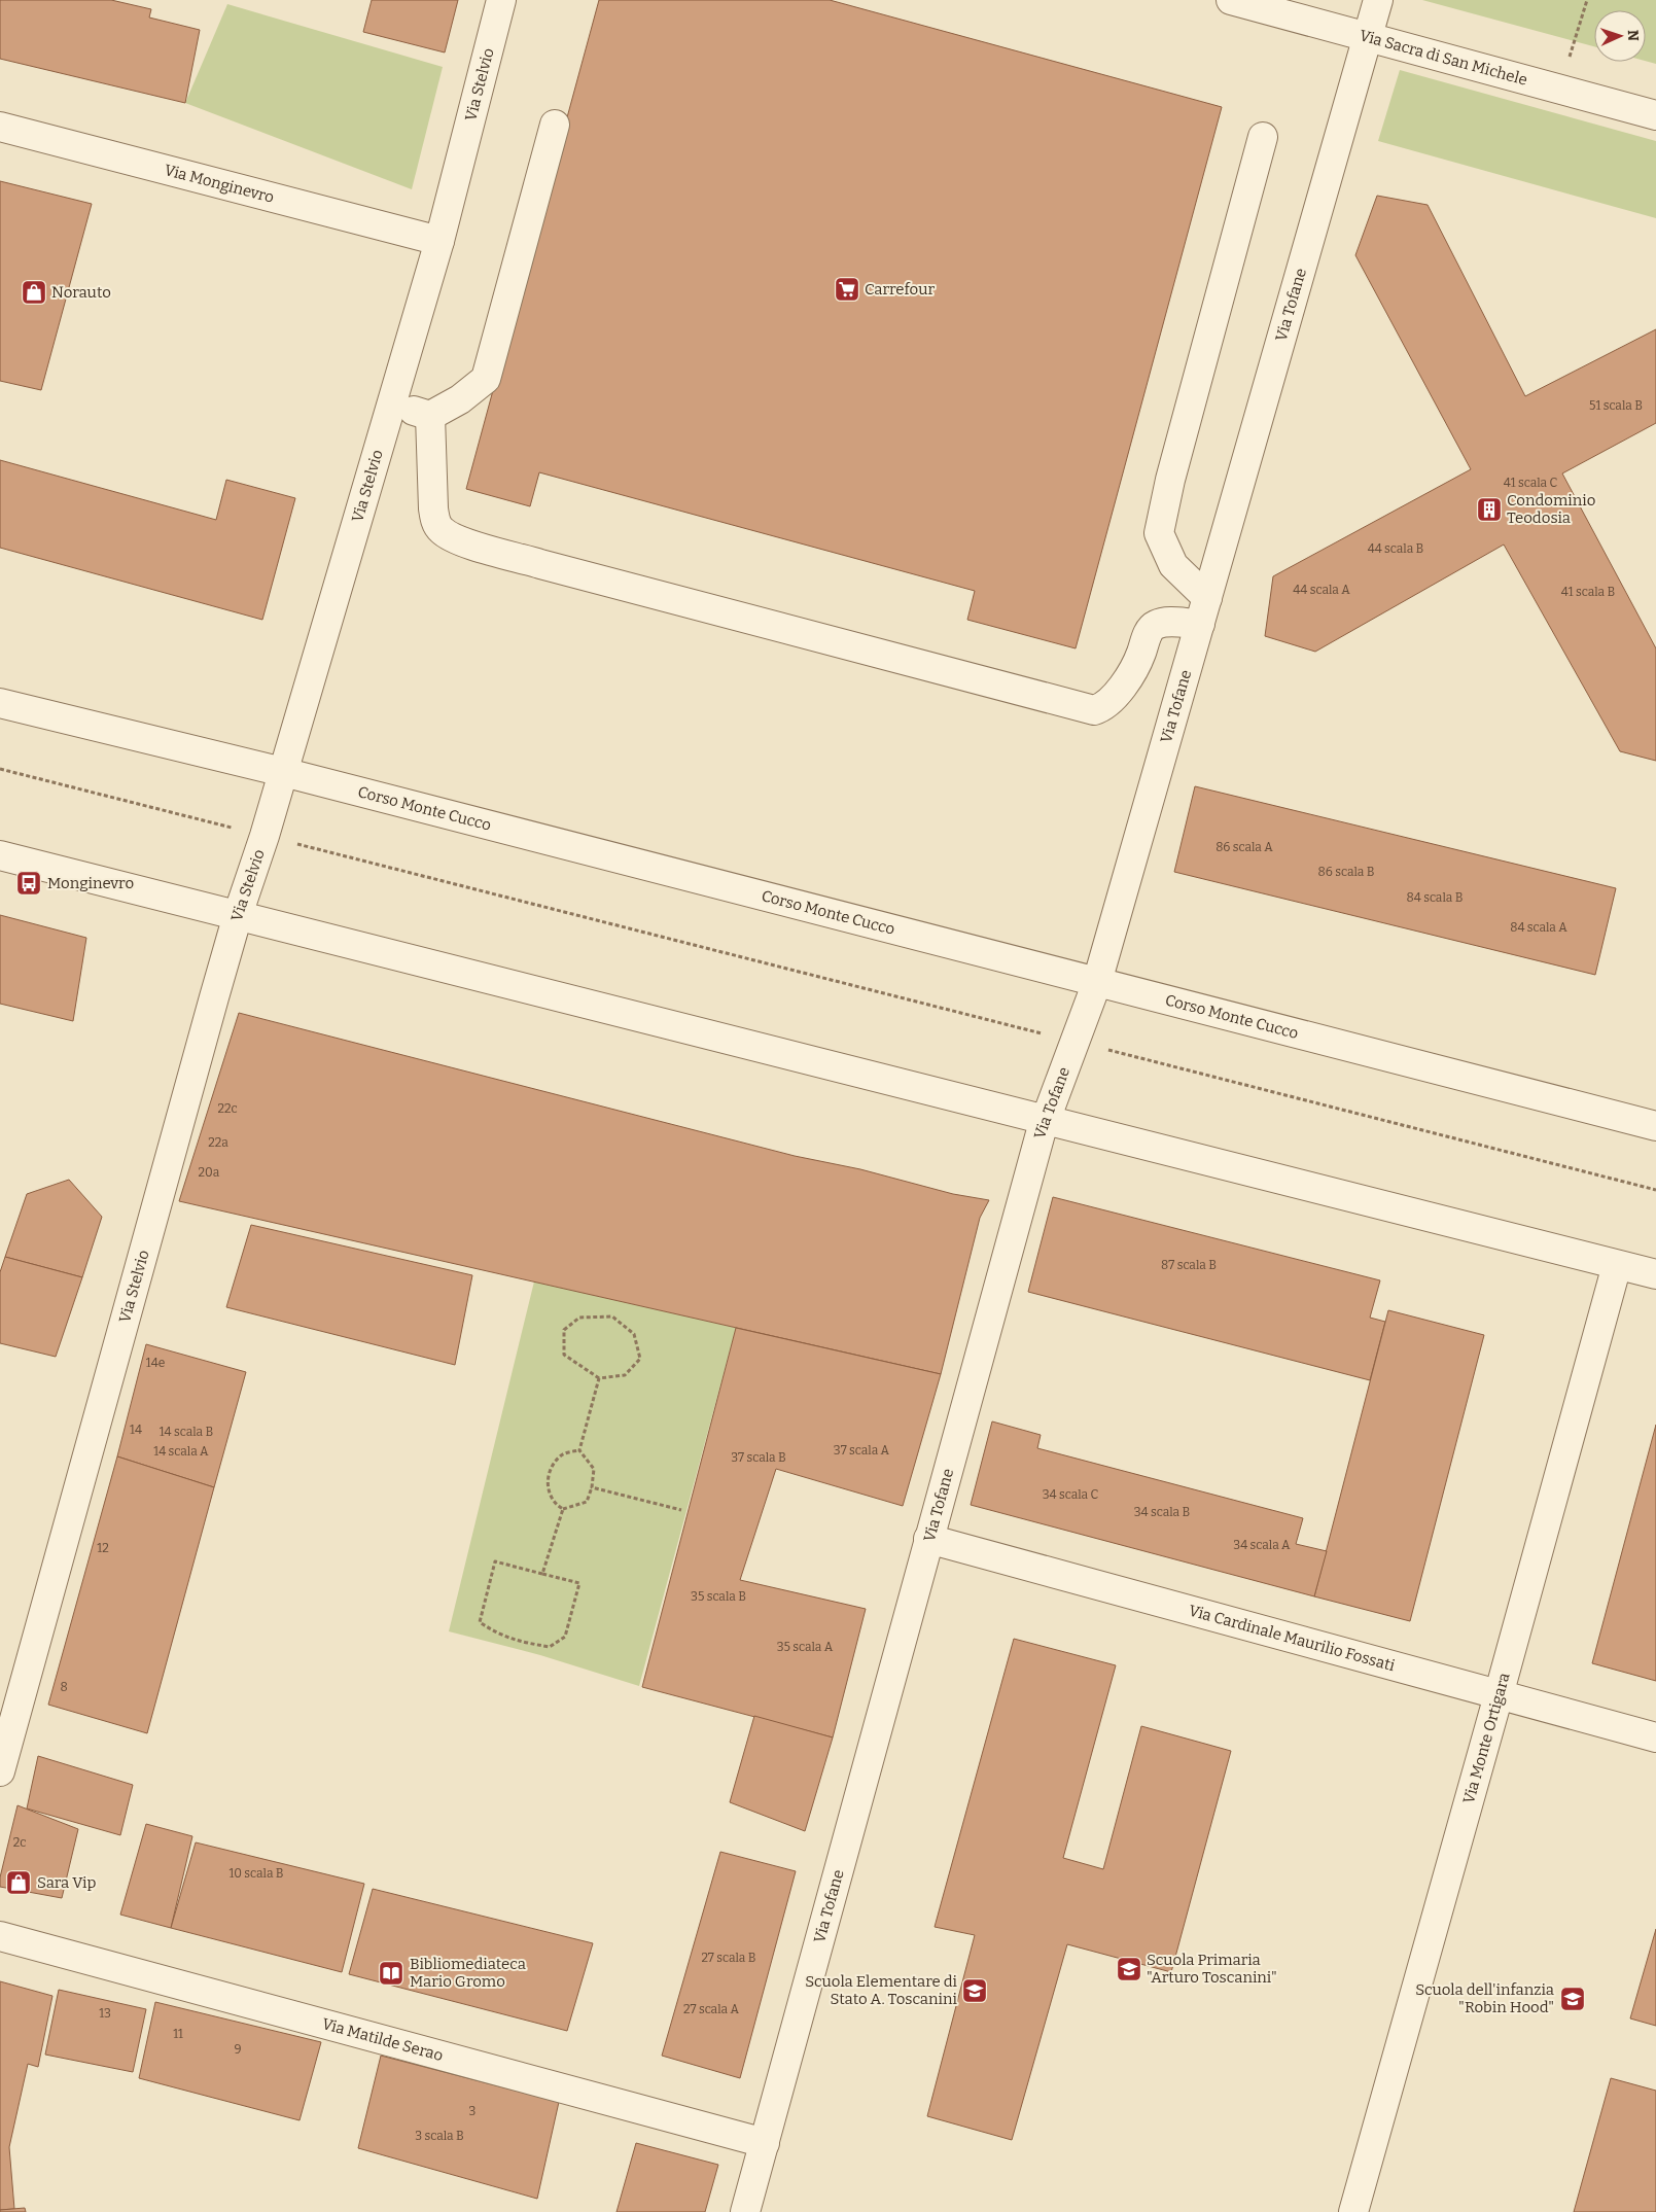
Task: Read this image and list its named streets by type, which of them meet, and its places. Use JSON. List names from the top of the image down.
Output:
{
  "streets": {
    "street": [
      "Via Sacra di San Michele",
      "Via Stelvio",
      "Via Monginevro",
      "Via Tofane",
      "Corso Monte Cucco",
      "Via Cardinale Maurilio Fossati",
      "Via Monte Ortigara",
      "Via Matilde Serao"
    ]
  },
  "crossings": [
    ["Via Sacra di San Michele", "Via Tofane"],
    ["Via Stelvio", "Via Monginevro"],
    ["Via Stelvio", "Corso Monte Cucco"],
    ["Via Tofane", "Corso Monte Cucco"],
    ["Via Tofane", "Via Cardinale Maurilio Fossati"],
    ["Via Tofane", "Via Matilde Serao"],
    ["Via Cardinale Maurilio Fossati", "Via Monte Ortigara"]
  ],
  "places": {
    "supermarket": ["Carrefour"],
    "shop": ["Norauto", "Sara Vip"],
    "building": ["Condominio Teodosia"],
    "bus stop": ["Monginevro"],
    "school or university": ["Scuola Primaria \"Arturo Toscanini\"", "Scuola Elementare di Stato A. Toscanini", "Scuola dell'infanzia \"Robin Hood\""],
    "library": ["Bibliomediateca Mario Gromo"]
  },
  "house_numbers": [
    "51 scala B",
    "41 scala C",
    "44 scala B",
    "44 scala A",
    "41 scala B",
    "86 scala A",
    "86 scala B",
    "84 scala B",
    "84 scala A",
    "22c",
    "22a",
    "20a",
    "87 scala B",
    "14e",
    "14",
    "14 scala B",
    "37 scala A",
    "14 scala A",
    "37 scala B",
    "34 scala C",
    "34 scala B",
    "34 scala A",
    "12",
    "35 scala B",
    "35 scala A",
    "8",
    "2c",
    "10 scala B",
    "27 scala B",
    "27 scala A",
    "13",
    "11",
    "9",
    "3",
    "3 scala B"
  ],
  "north": "right"
}
